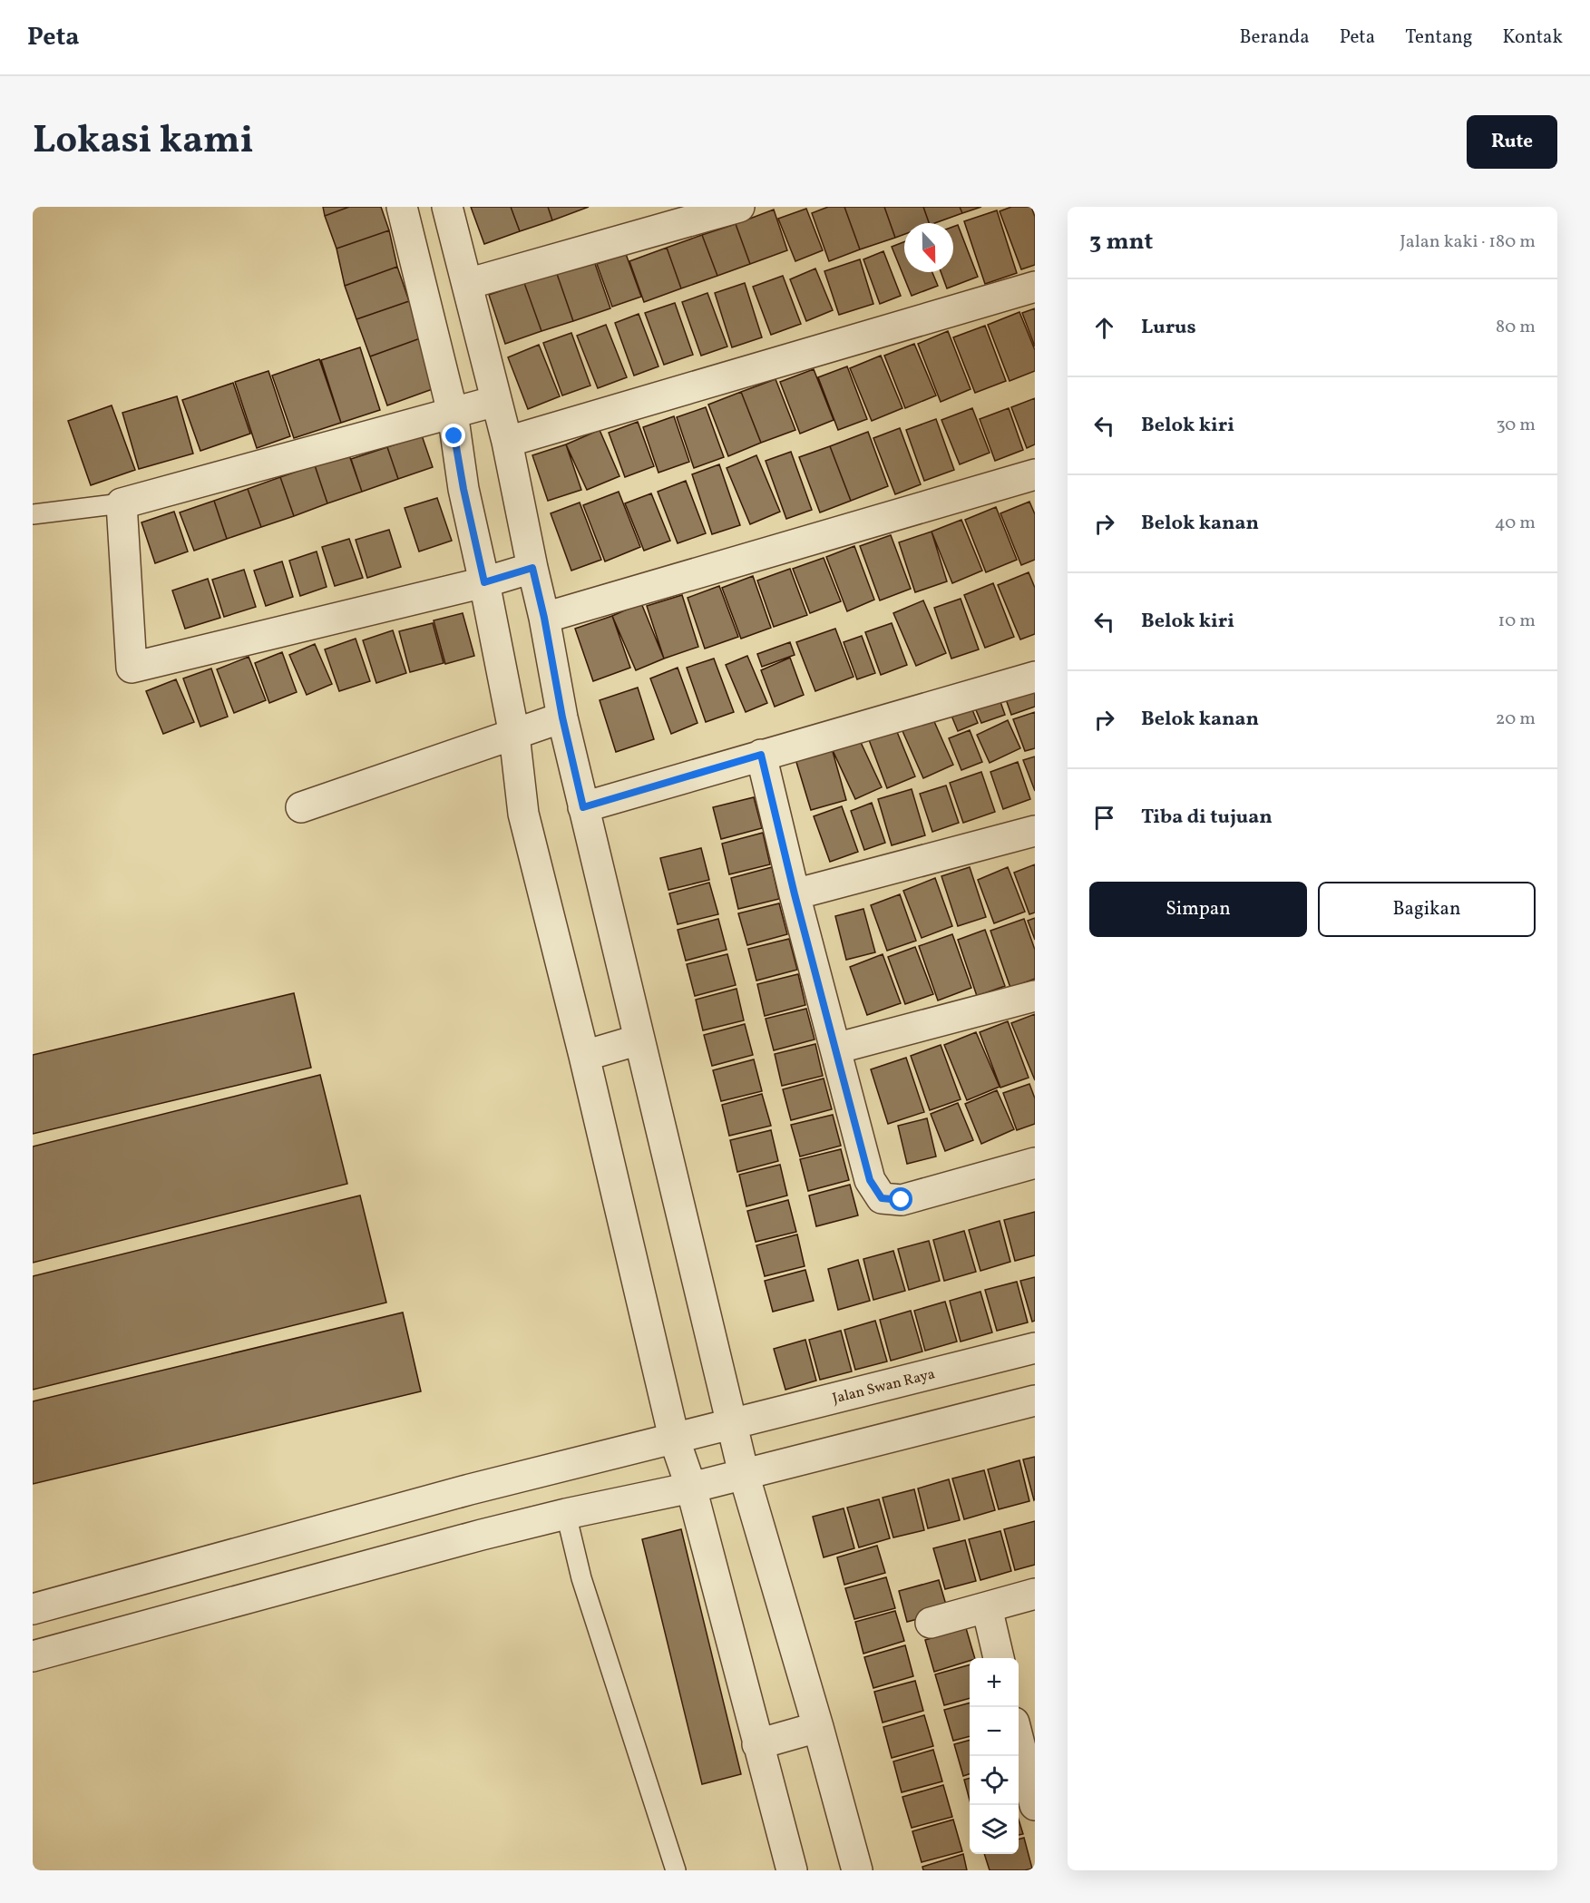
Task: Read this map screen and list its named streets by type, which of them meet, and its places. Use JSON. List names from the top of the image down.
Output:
{
  "streets": {
    "street": ["Jalan Swan Raya"]
  },
  "north": "bottom",
  "page": {
    "header": "Peta",
    "nav": [
      "Beranda",
      "Peta",
      "Tentang",
      "Kontak"
    ],
    "title": "Lokasi kami",
    "buttons": [
      "Rute",
      ["Simpan", "Bagikan"]
    ],
    "heading": ["3 mnt", "Jalan kaki · 180 m"],
    "list": [
      ["Lurus", "80 m"],
      ["Belok kiri", "30 m"],
      ["Belok kanan", "40 m"],
      ["Belok kiri", "10 m"],
      ["Belok kanan", "20 m"],
      "Tiba di tujuan"
    ],
    "map_buttons": ["+", "−"]
  }
}
